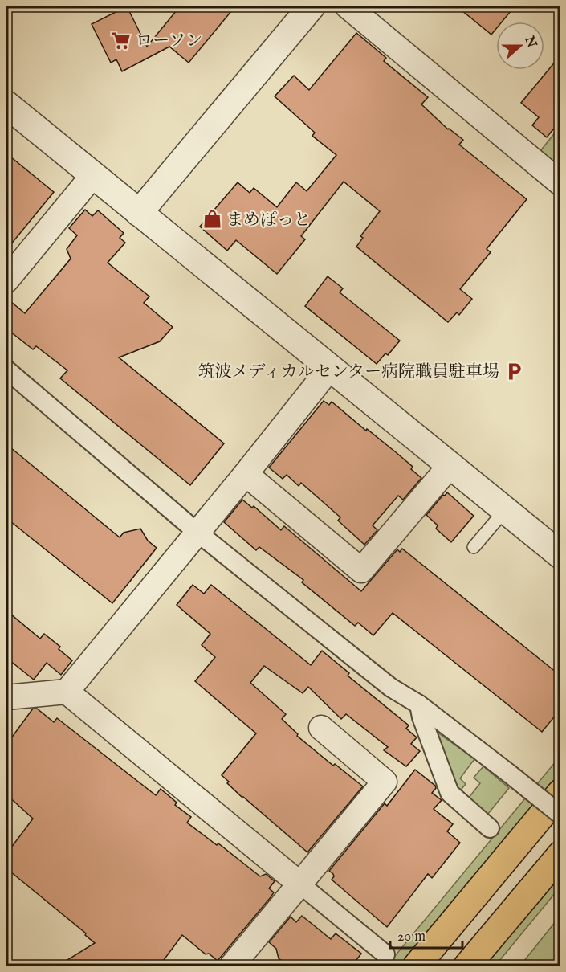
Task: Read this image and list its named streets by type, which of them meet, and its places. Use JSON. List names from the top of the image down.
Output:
{
  "places": {
    "supermarket": ["ローソン"],
    "shop": ["まめぽっと"],
    "parking": ["筑波メディカルセンター病院職員駐車場"]
  },
  "scale_bar": "20 m",
  "north": "right"
}
